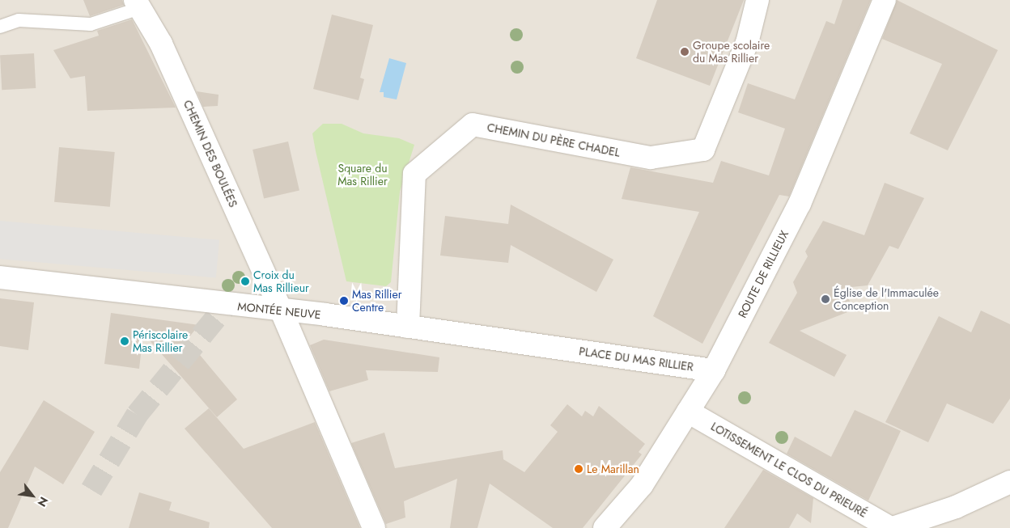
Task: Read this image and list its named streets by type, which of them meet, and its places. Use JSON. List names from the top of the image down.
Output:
{
  "streets": {
    "street": [
      "CHEMIN DU PÈRE CHADEL",
      "CHEMIN DES BOULÉES",
      "ROUTE DE RILLIEUX",
      "MONTÉE NEUVE",
      "PLACE DU MAS RILLIER",
      "LOTISSEMENT LE CLOS DU PRIEURÉ"
    ]
  },
  "crossings": [
    ["CHEMIN DU PÈRE CHADEL", "MONTÉE NEUVE"],
    ["CHEMIN DES BOULÉES", "MONTÉE NEUVE"],
    ["ROUTE DE RILLIEUX", "PLACE DU MAS RILLIER"],
    ["ROUTE DE RILLIEUX", "LOTISSEMENT LE CLOS DU PRIEURÉ"],
    ["MONTÉE NEUVE", "PLACE DU MAS RILLIER"]
  ],
  "parks": ["Square du Mas Rillier"],
  "places": [
    "Groupe scolaire du Mas Rillier",
    "Croix du Mas Rillieur",
    "Église de l'Immaculée Conception",
    "Mas Rillier Centre",
    "Périscolaire Mas Rillier",
    "Le Marillan"
  ],
  "north": "bottom right"
}
